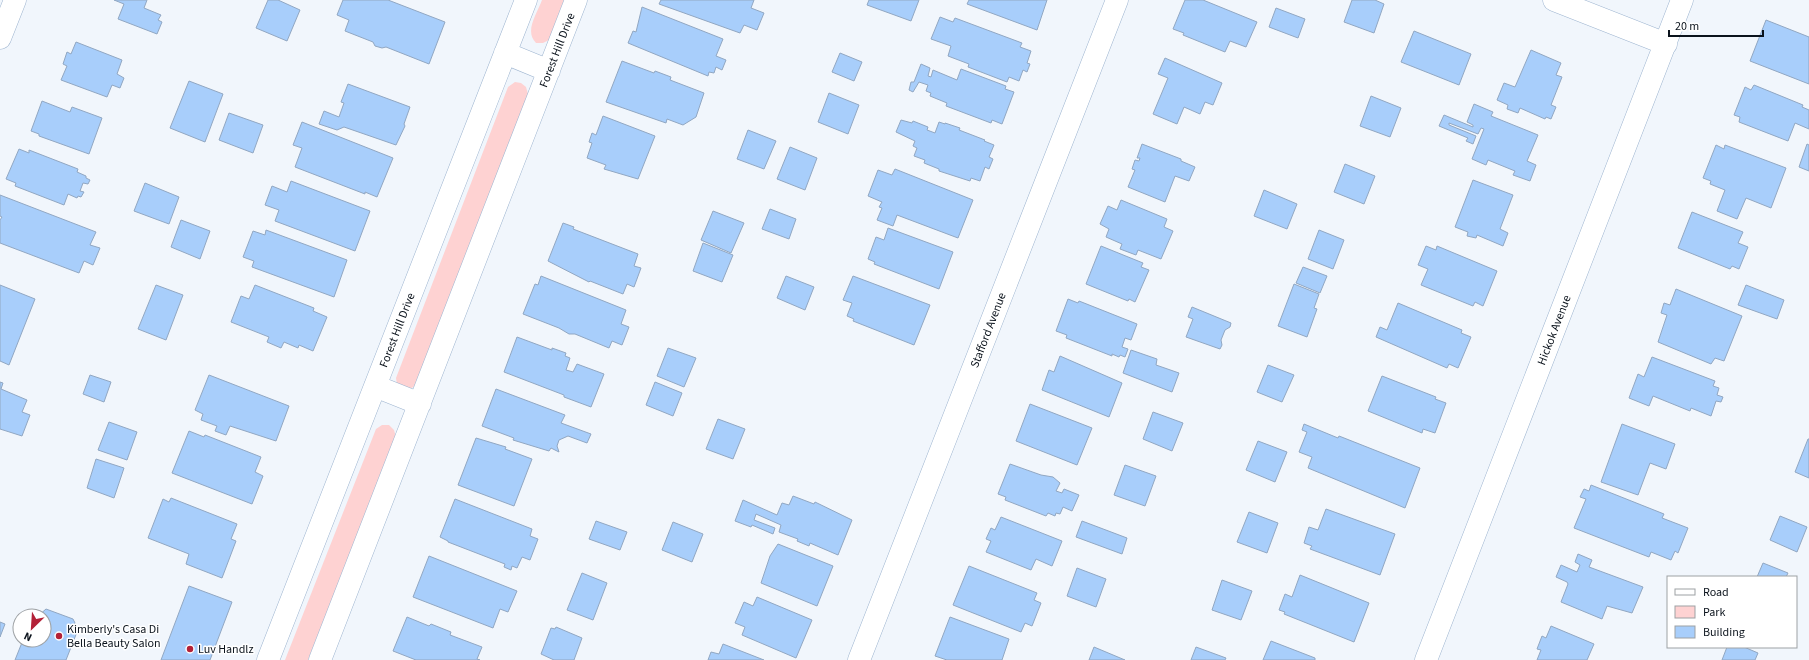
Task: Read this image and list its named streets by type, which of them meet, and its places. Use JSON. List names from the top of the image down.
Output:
{
  "streets": {
    "street": ["Forest Hill Drive", "Stafford Avenue", "Hickok Avenue"]
  },
  "places": ["Kimberly's Casa Di Bella Beauty Salon", "Luv Handlz"],
  "legend": ["Road", "Park", "Building"],
  "scale_bar": "20 m",
  "north": "bottom left"
}
